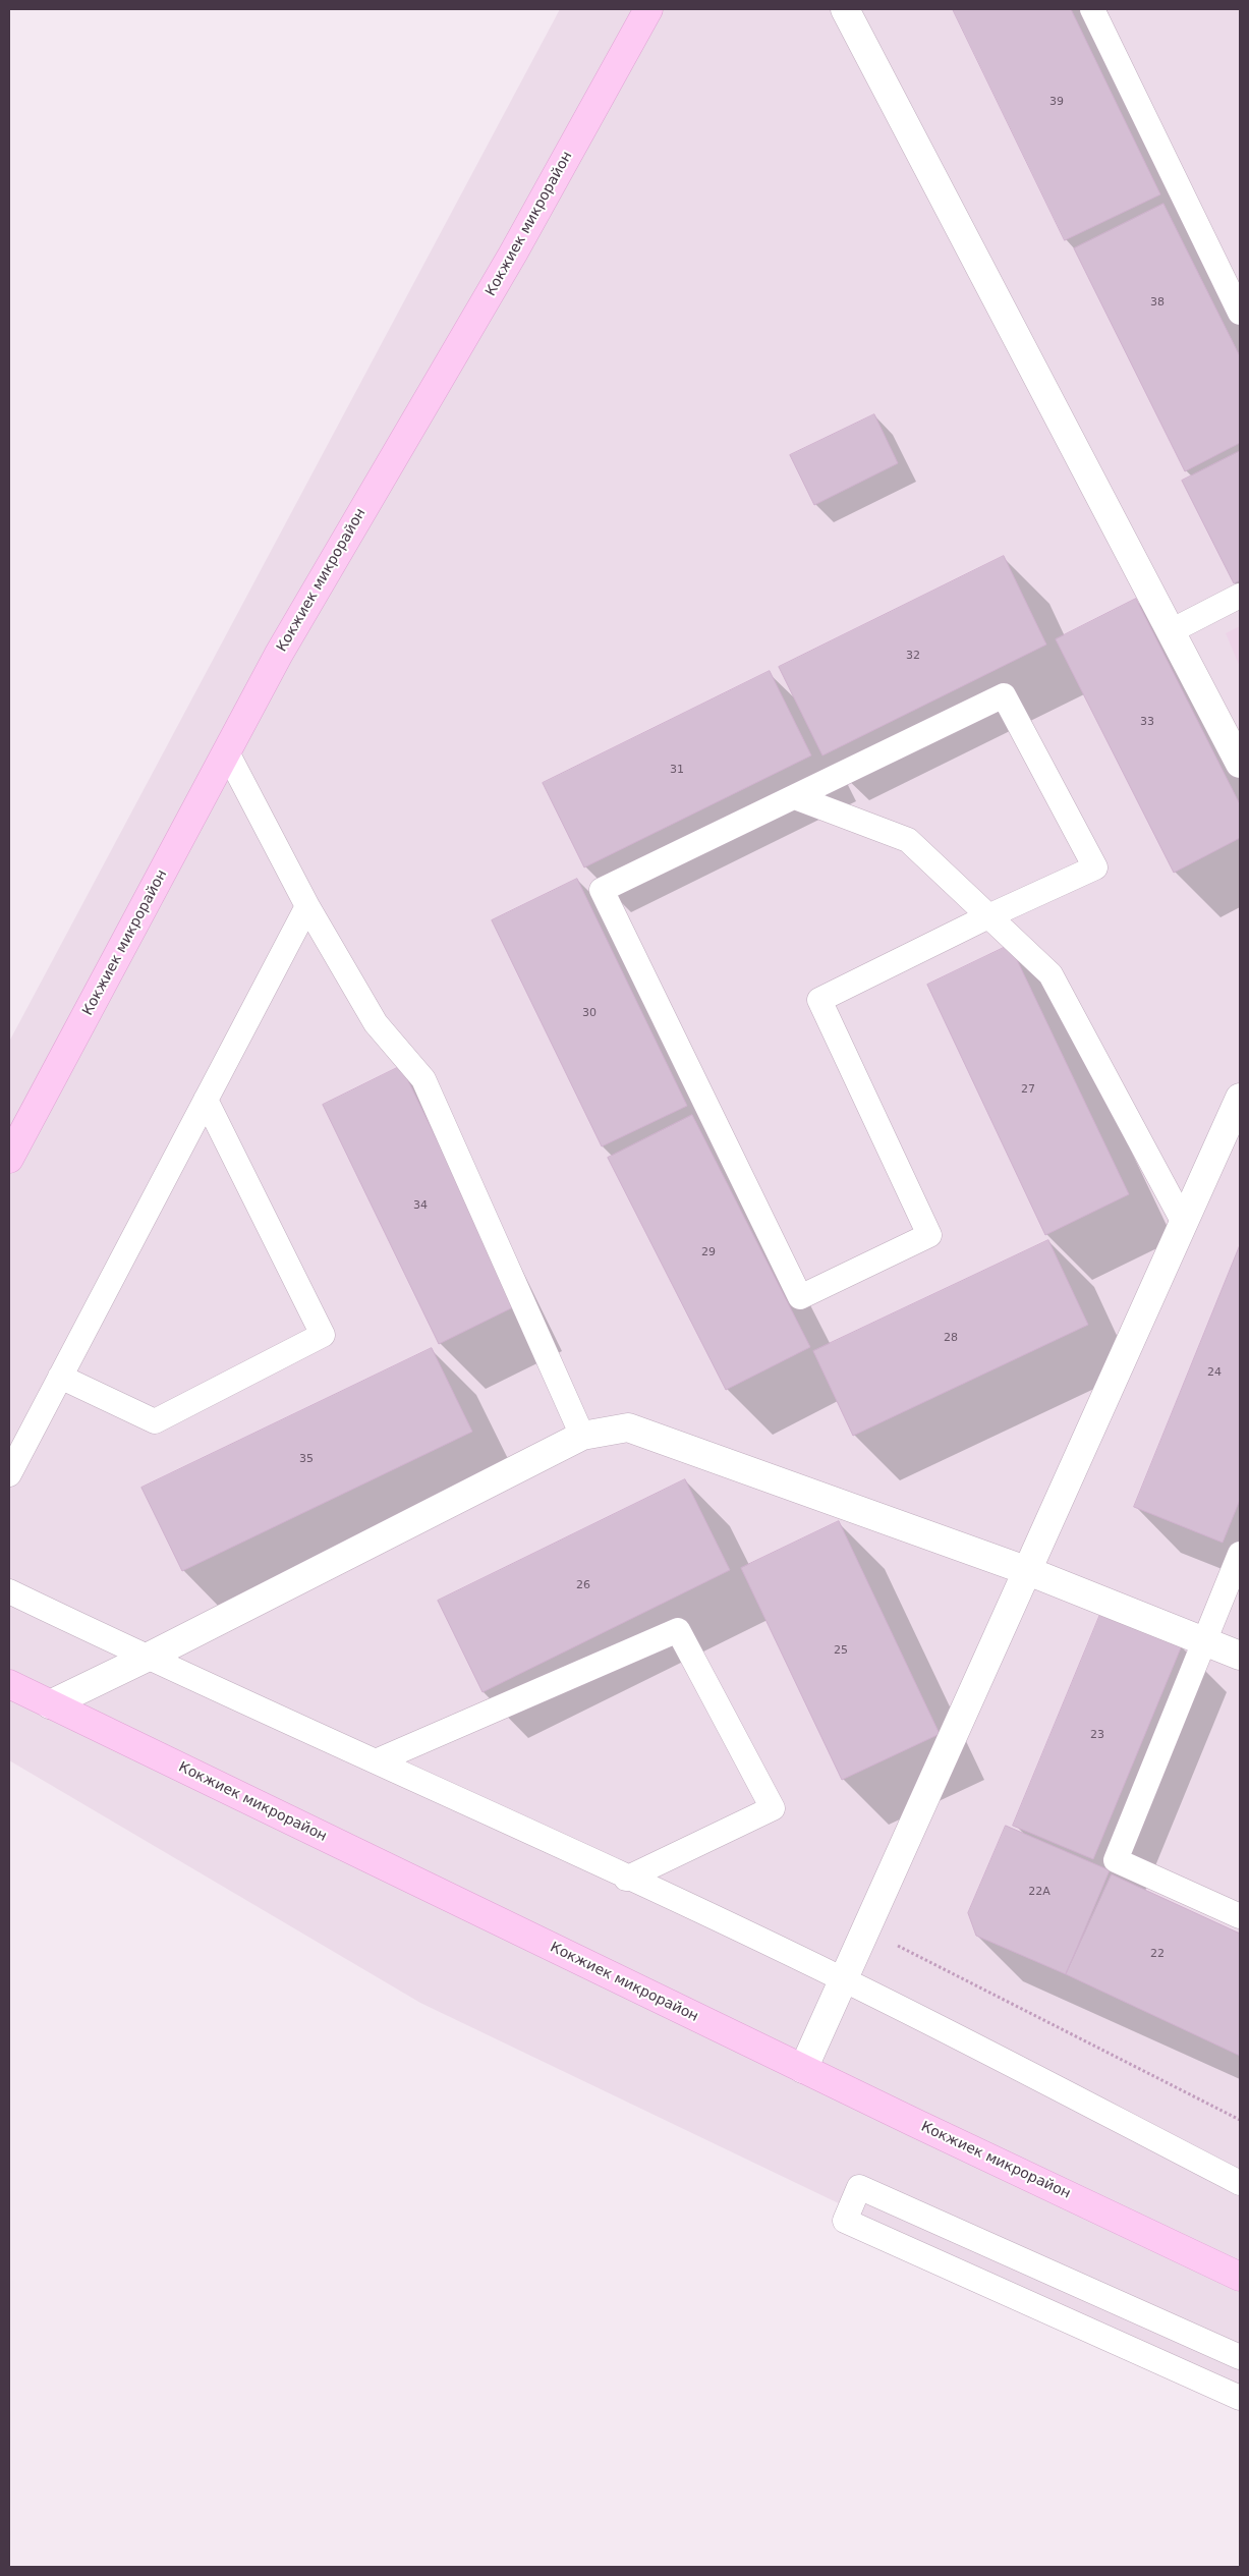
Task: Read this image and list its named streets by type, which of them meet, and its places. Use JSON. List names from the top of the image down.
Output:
{
  "streets": {
    "street": ["Кокжиек микрорайон"]
  },
  "house_numbers": [
    "39",
    "38",
    "32",
    "33",
    "31",
    "30",
    "27",
    "34",
    "29",
    "28",
    "24",
    "35",
    "26",
    "25",
    "23",
    "22А",
    "22"
  ]
}
